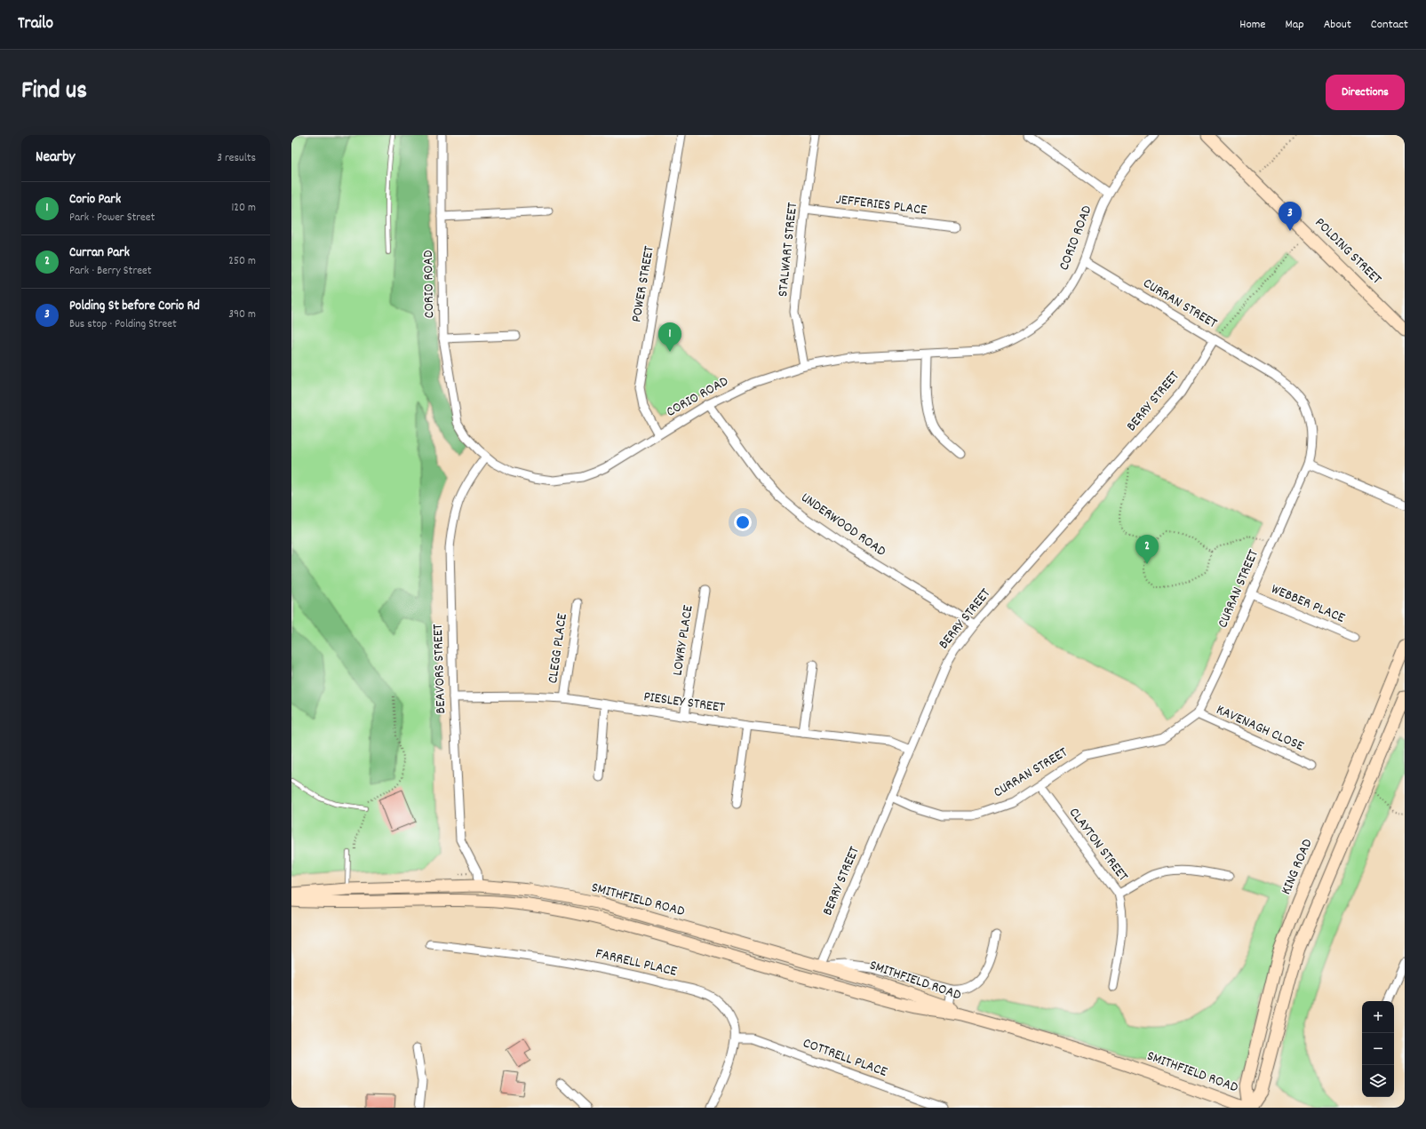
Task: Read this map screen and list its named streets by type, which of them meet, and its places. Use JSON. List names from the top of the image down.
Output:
{
  "streets": {
    "main road": ["POLDING STREET", "KING ROAD", "SMITHFIELD ROAD"],
    "street": [
      "JEFFERIES PLACE",
      "CORIO ROAD",
      "STALWART STREET",
      "POWER STREET",
      "CURRAN STREET",
      "BERRY STREET",
      "UNDERWOOD ROAD",
      "WEBBER PLACE",
      "LOWRY PLACE",
      "CLEGG PLACE",
      "BEAVORS STREET",
      "PIESLEY STREET",
      "KAVENAGH CLOSE",
      "CLAYTON STREET",
      "FARRELL PLACE",
      "COTTRELL PLACE"
    ]
  },
  "crossings": [
    ["JEFFERIES PLACE", "STALWART STREET"],
    ["CORIO ROAD", "STALWART STREET"],
    ["CORIO ROAD", "POWER STREET"],
    ["CORIO ROAD", "CURRAN STREET"],
    ["CORIO ROAD", "UNDERWOOD ROAD"],
    ["CORIO ROAD", "BEAVORS STREET"],
    ["CURRAN STREET", "BERRY STREET"],
    ["CURRAN STREET", "WEBBER PLACE"],
    ["CURRAN STREET", "KAVENAGH CLOSE"],
    ["CURRAN STREET", "CLAYTON STREET"],
    ["BERRY STREET", "UNDERWOOD ROAD"],
    ["BERRY STREET", "PIESLEY STREET"],
    ["BERRY STREET", "SMITHFIELD ROAD"],
    ["LOWRY PLACE", "PIESLEY STREET"],
    ["CLEGG PLACE", "PIESLEY STREET"],
    ["BEAVORS STREET", "PIESLEY STREET"],
    ["BEAVORS STREET", "SMITHFIELD ROAD"],
    ["FARRELL PLACE", "COTTRELL PLACE"]
  ],
  "page": {
    "header": "Trailo",
    "nav": [
      "Home",
      "Map",
      "About",
      "Contact"
    ],
    "title": "Find us",
    "buttons": "Directions",
    "heading": ["Nearby", "3 results"],
    "list": [
      {
        "mark": "1",
        "name": "Corio Park",
        "note": "Park · Power Street",
        "value": "120 m"
      },
      {
        "mark": "2",
        "name": "Curran Park",
        "note": "Park · Berry Street",
        "value": "250 m"
      },
      {
        "mark": "3",
        "name": "Polding St before Corio Rd",
        "note": "Bus stop · Polding Street",
        "value": "390 m"
      }
    ],
    "pins": ["3", "1", "2"],
    "map_buttons": ["+", "−"]
  }
}
